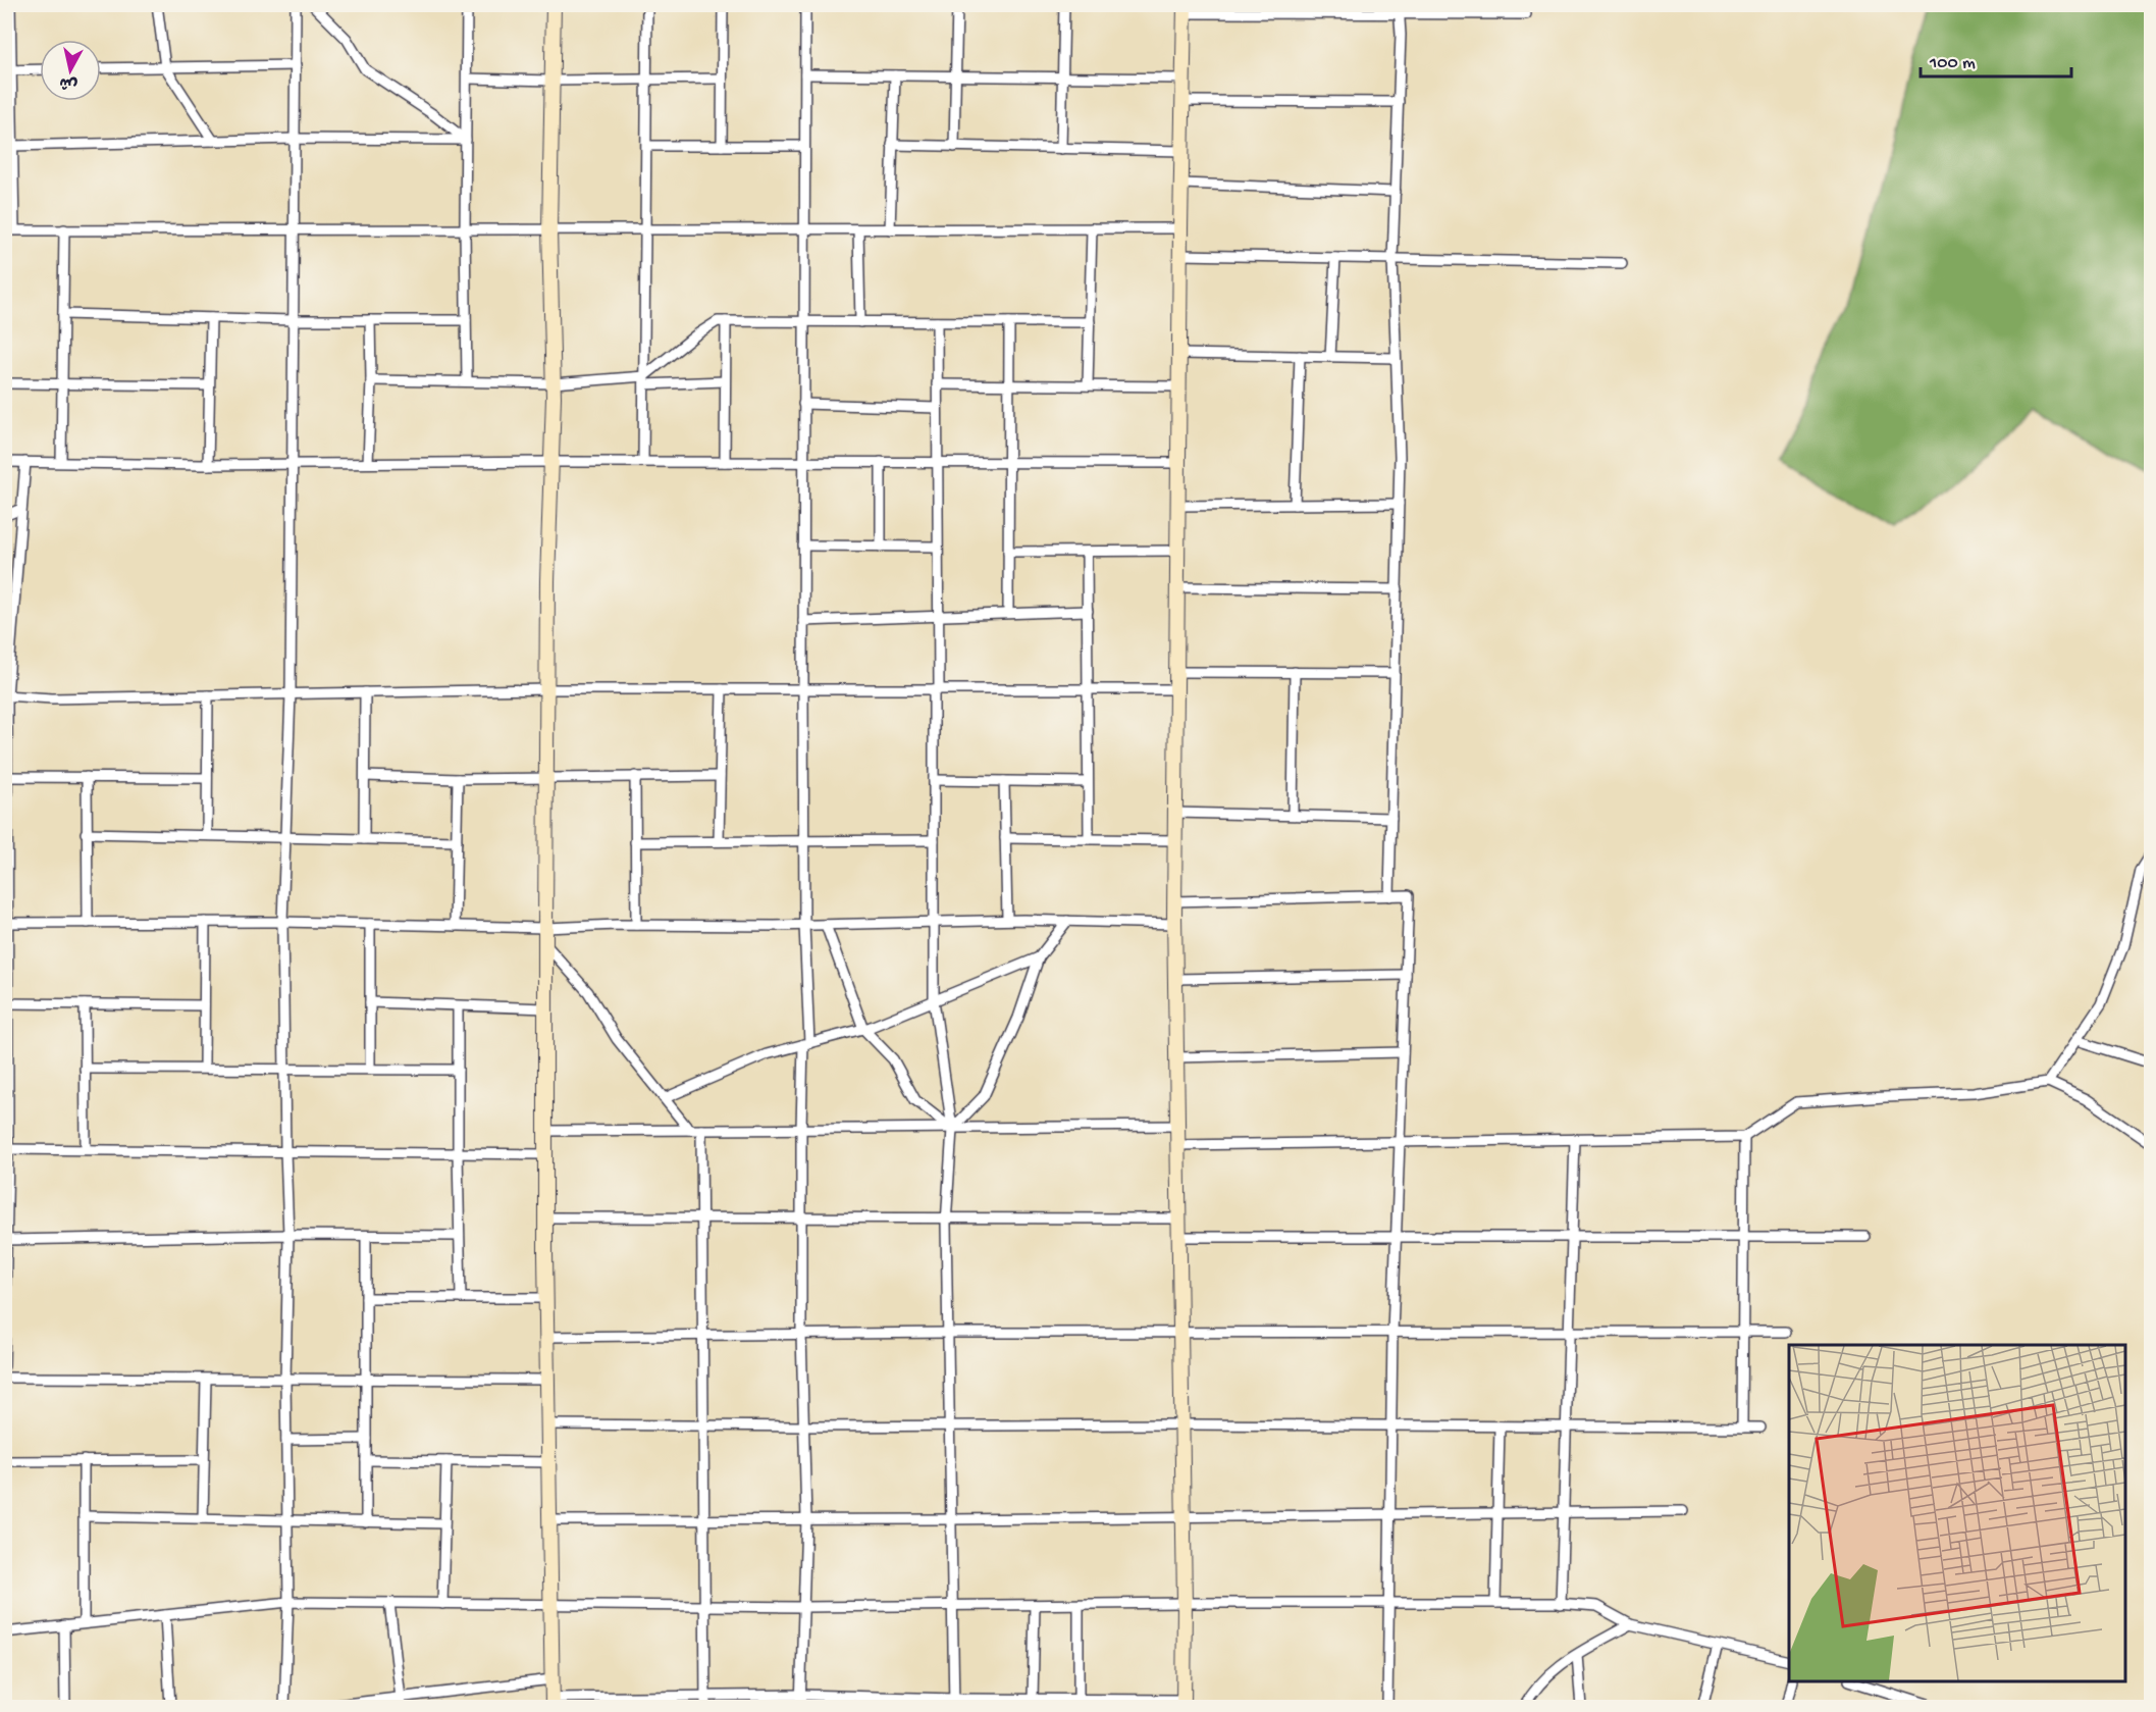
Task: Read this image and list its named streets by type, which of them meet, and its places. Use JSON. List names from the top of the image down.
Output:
{
  "scale_bar": "100 m",
  "north": "bottom"
}
